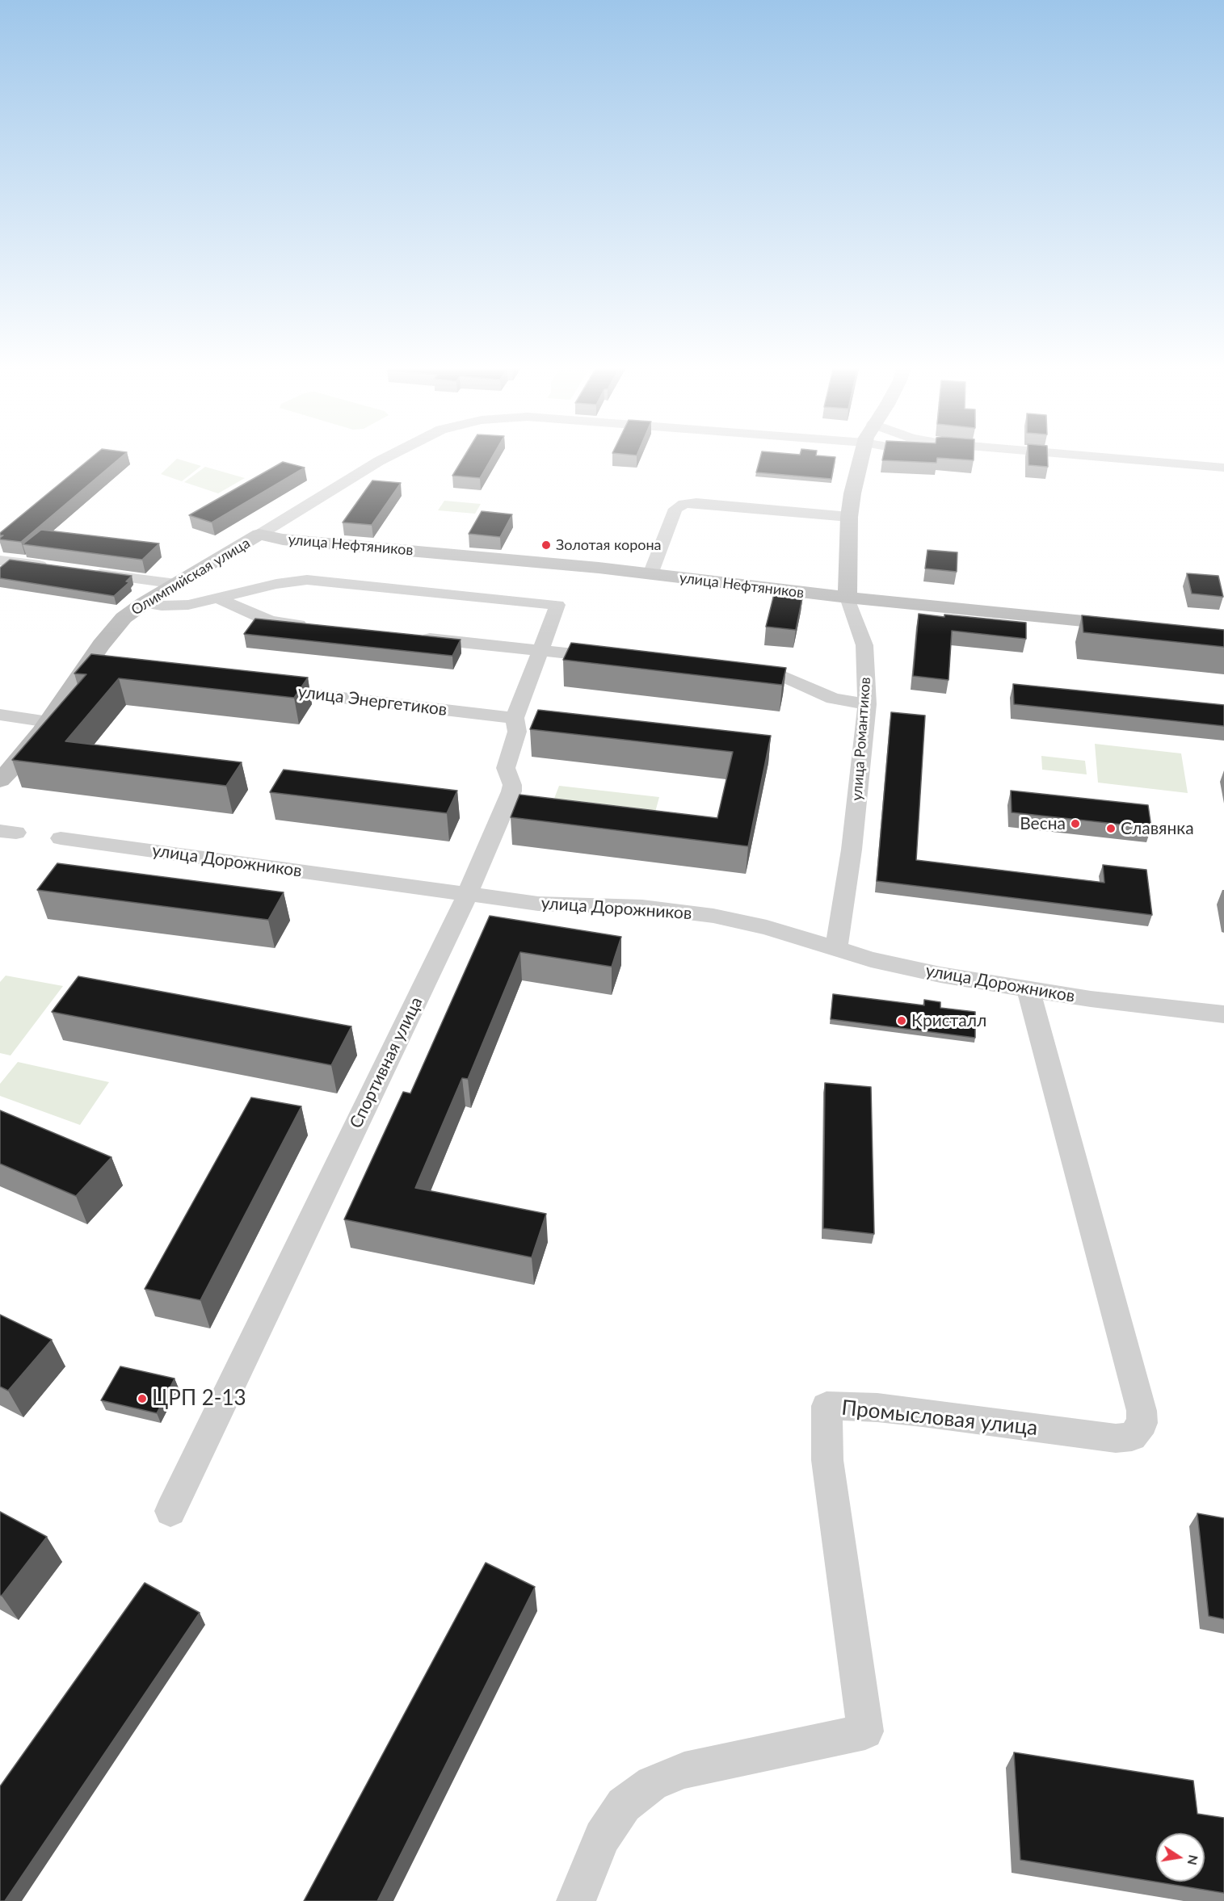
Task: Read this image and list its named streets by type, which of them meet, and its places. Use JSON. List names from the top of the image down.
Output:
{
  "streets": {
    "street": [
      "улица Нефтяников",
      "Олимпийская улица",
      "улица Энергетиков",
      "улица Романтиков",
      "улица Дорожников",
      "Спортивная улица",
      "Промысловая улица"
    ]
  },
  "crossings": [
    ["улица Нефтяников", "Олимпийская улица"],
    ["улица Нефтяников", "улица Романтиков"],
    ["улица Энергетиков", "Спортивная улица"],
    ["улица Романтиков", "улица Дорожников"],
    ["улица Дорожников", "Спортивная улица"],
    ["улица Дорожников", "Промысловая улица"]
  ],
  "places": [
    "Золотая корона",
    "Весна",
    "Славянка",
    "Кристалл",
    "ЦРП 2-13"
  ],
  "north": "right"
}
